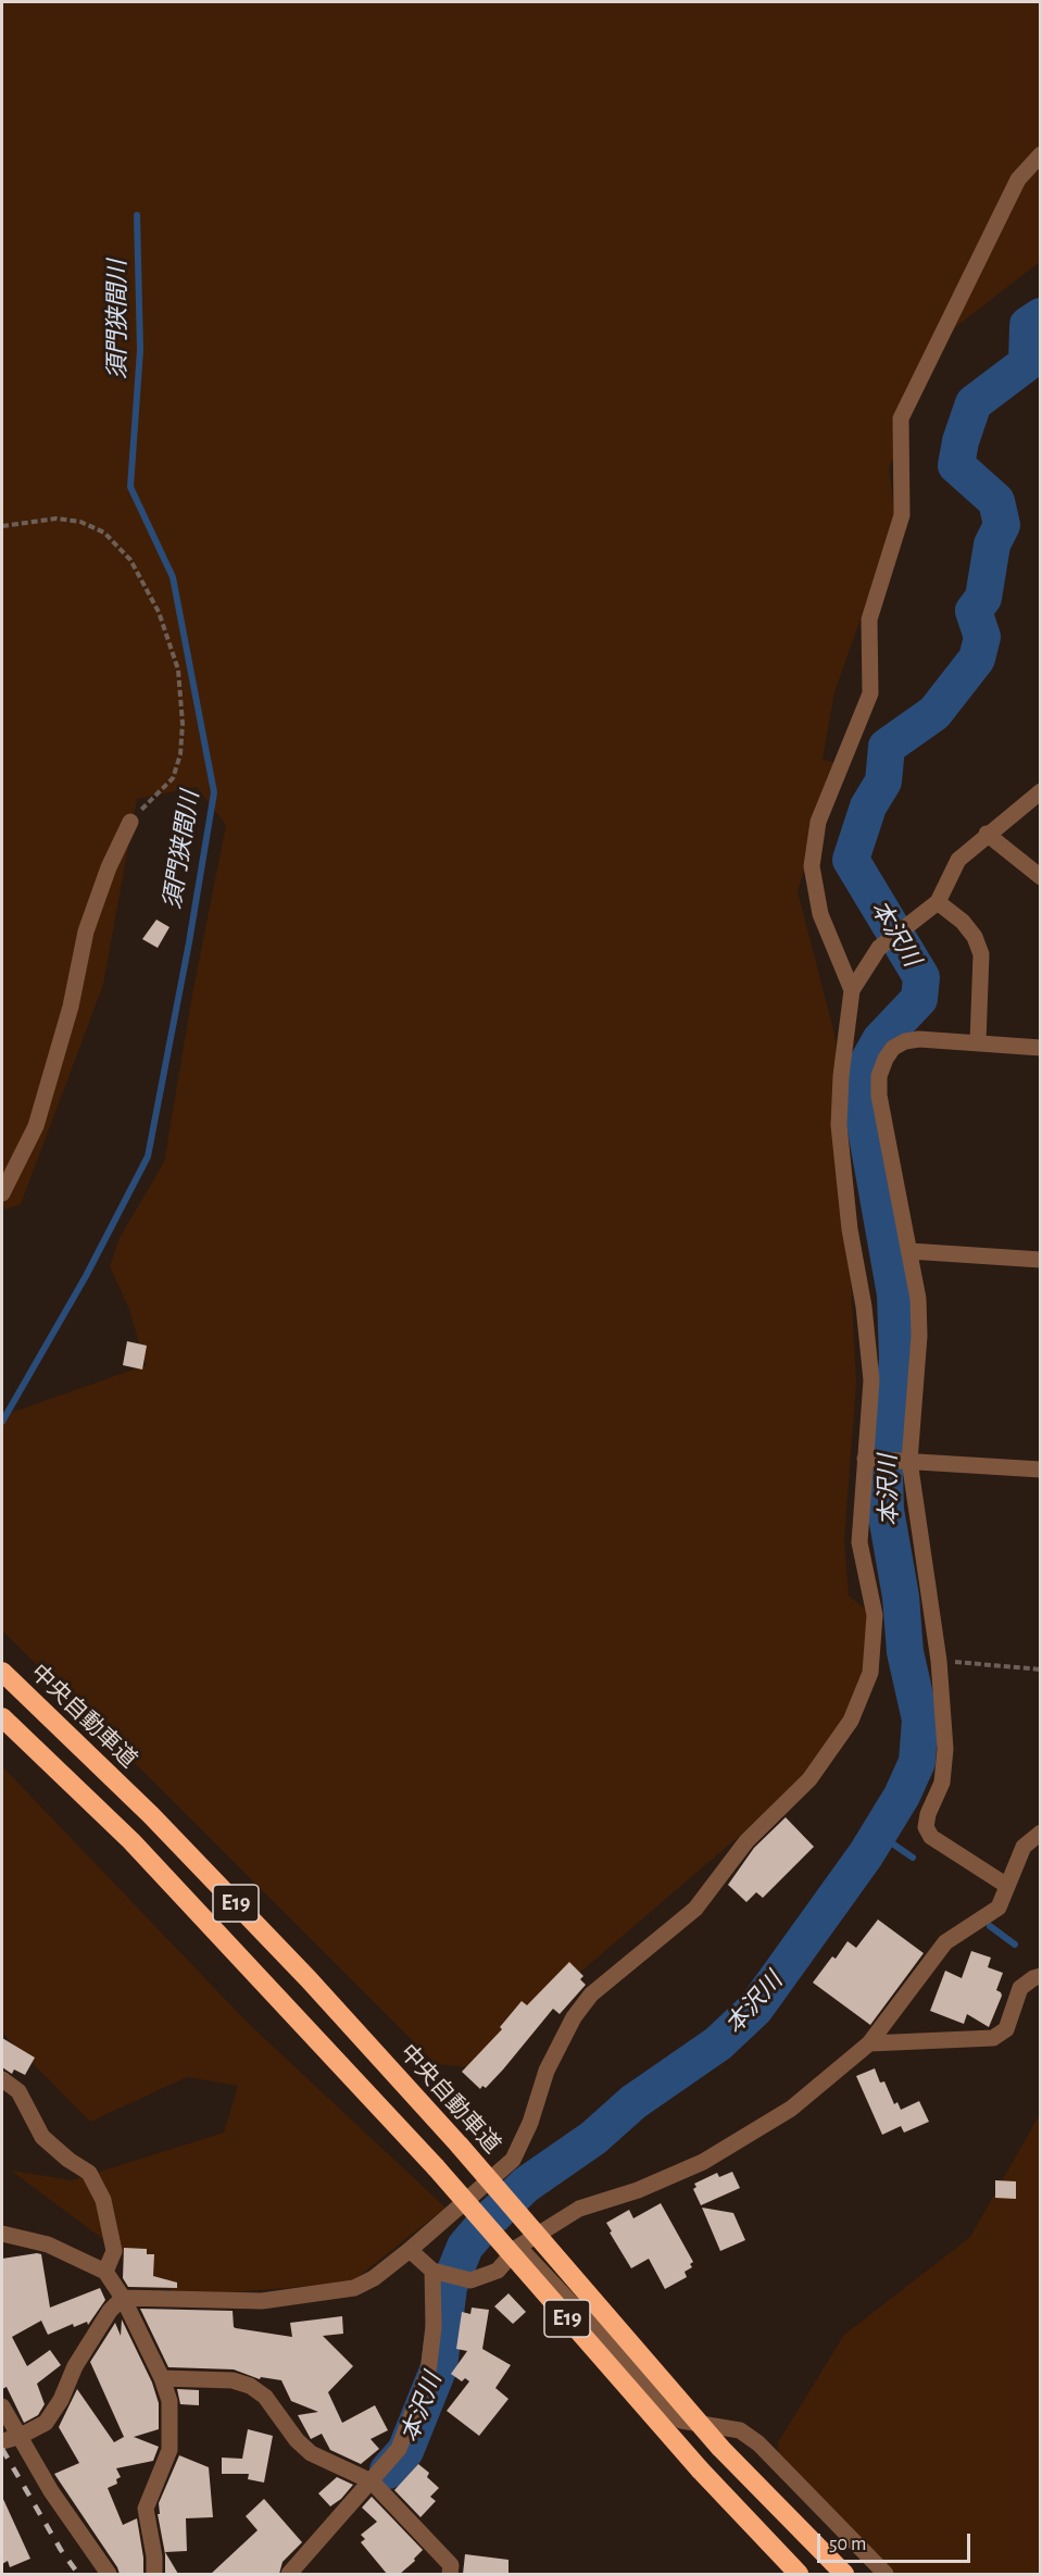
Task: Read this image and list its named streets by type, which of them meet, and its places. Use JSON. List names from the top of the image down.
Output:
{
  "streets": {
    "highway": ["中央自動車道", "E19"]
  },
  "water": ["須門狭間川", "本沢川"],
  "scale_bar": "50 m"
}
